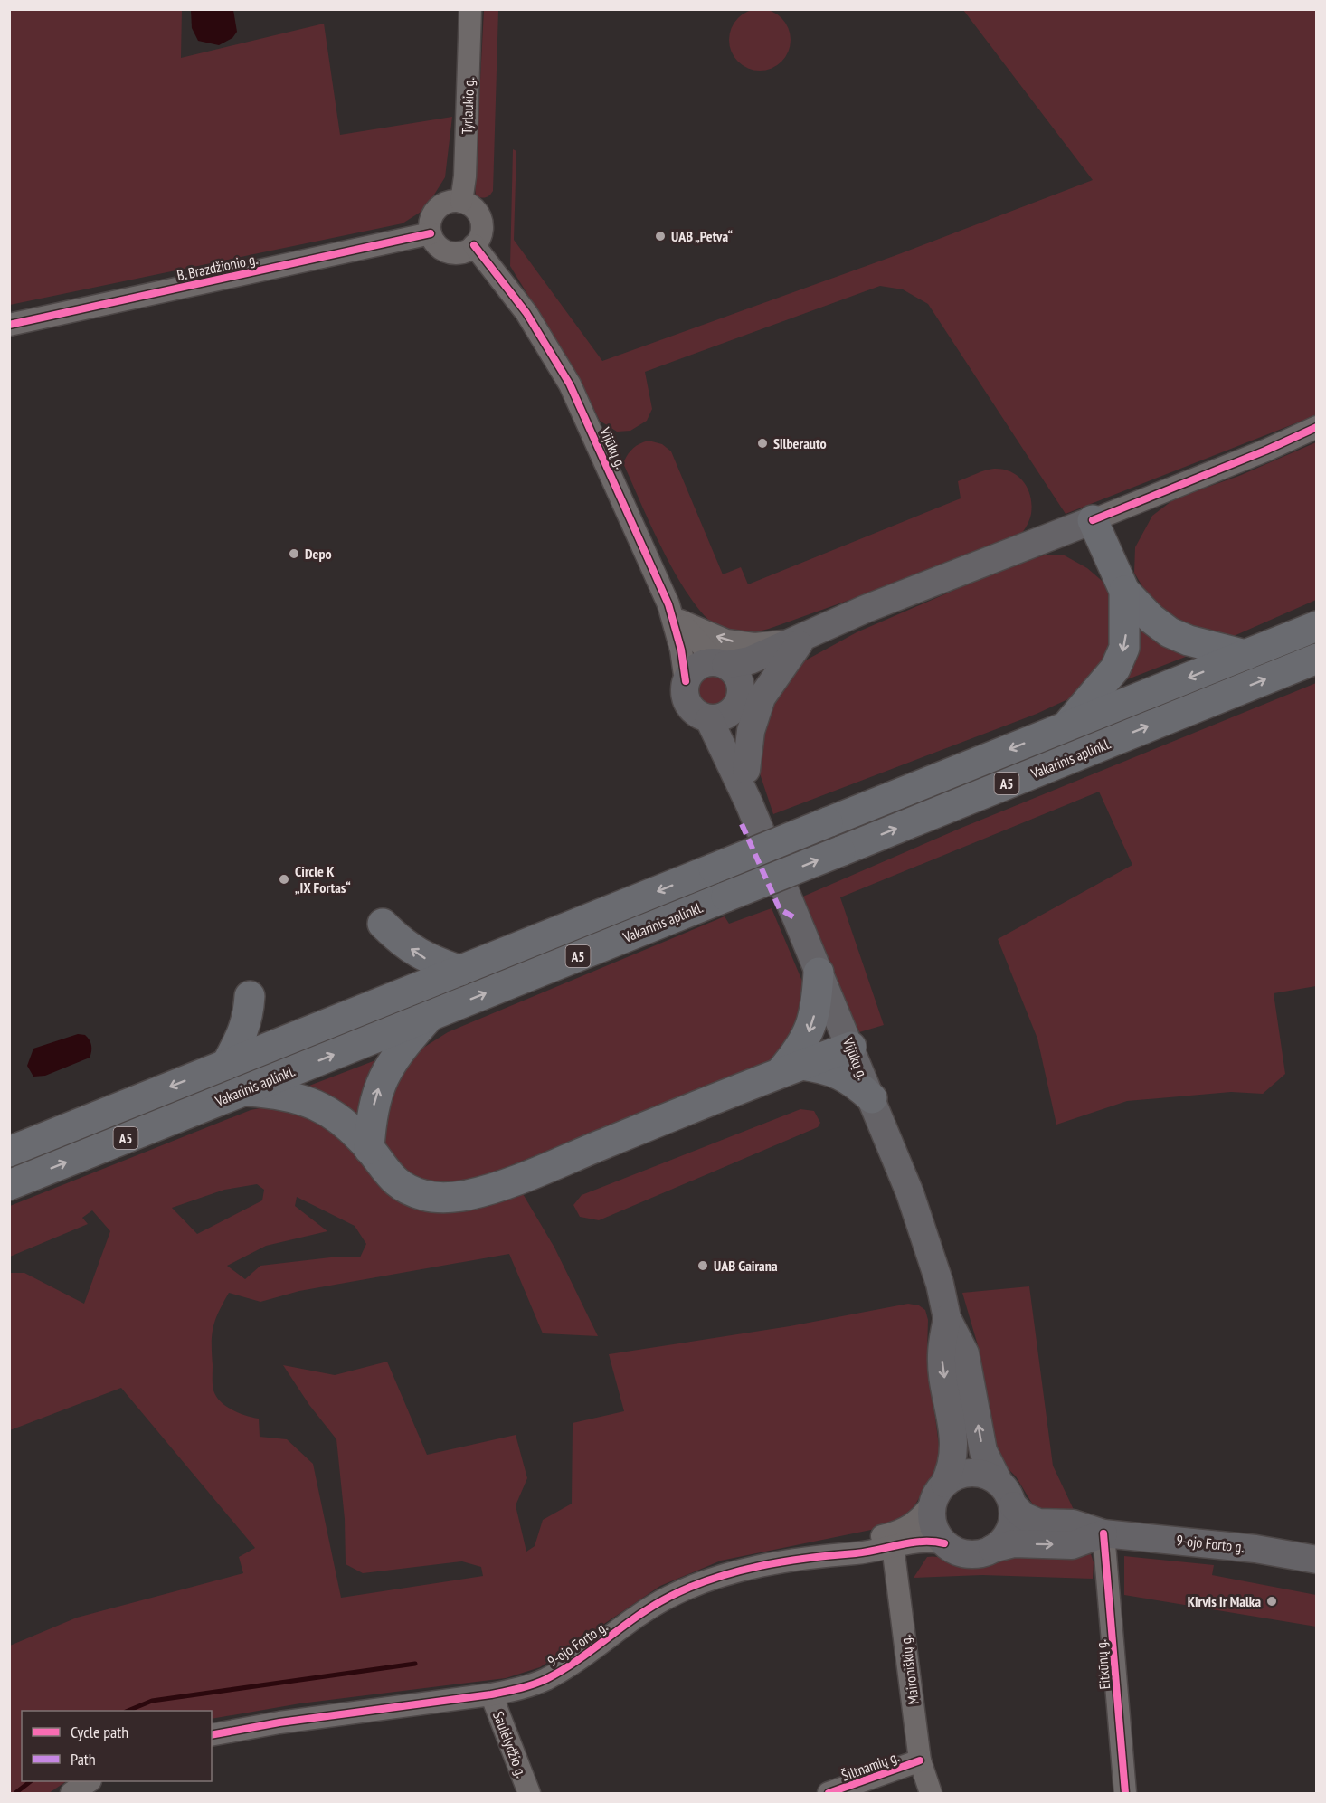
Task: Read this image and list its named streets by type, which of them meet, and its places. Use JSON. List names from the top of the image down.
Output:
{
  "streets": {
    "highway": ["Vakarinis aplinkl.", "A5"],
    "main road": ["Vijūkų g.", "9-ojo Forto g."],
    "street": [
      "Tyrlaukio g.",
      "B. Brazdžionio g.",
      "Eitkūnų g.",
      "Maironiškių g.",
      "Saulėlydžio g.",
      "Šiltnamių g."
    ]
  },
  "crossings": [
    ["Tyrlaukio g.", "B. Brazdžionio g."],
    ["Tyrlaukio g.", "Vijūkų g."],
    ["B. Brazdžionio g.", "Vijūkų g."],
    ["Vijūkų g.", "9-ojo Forto g."],
    ["9-ojo Forto g.", "Eitkūnų g."],
    ["9-ojo Forto g.", "Maironiškių g."],
    ["9-ojo Forto g.", "Saulėlydžio g."],
    ["Maironiškių g.", "Šiltnamių g."]
  ],
  "places": [
    "UAB „Petva“",
    "Silberauto",
    "Depo",
    "Circle K „IX Fortas“",
    "UAB Gairana",
    "Kirvis ir Malka"
  ],
  "legend": ["Cycle path", "Path"]
}
